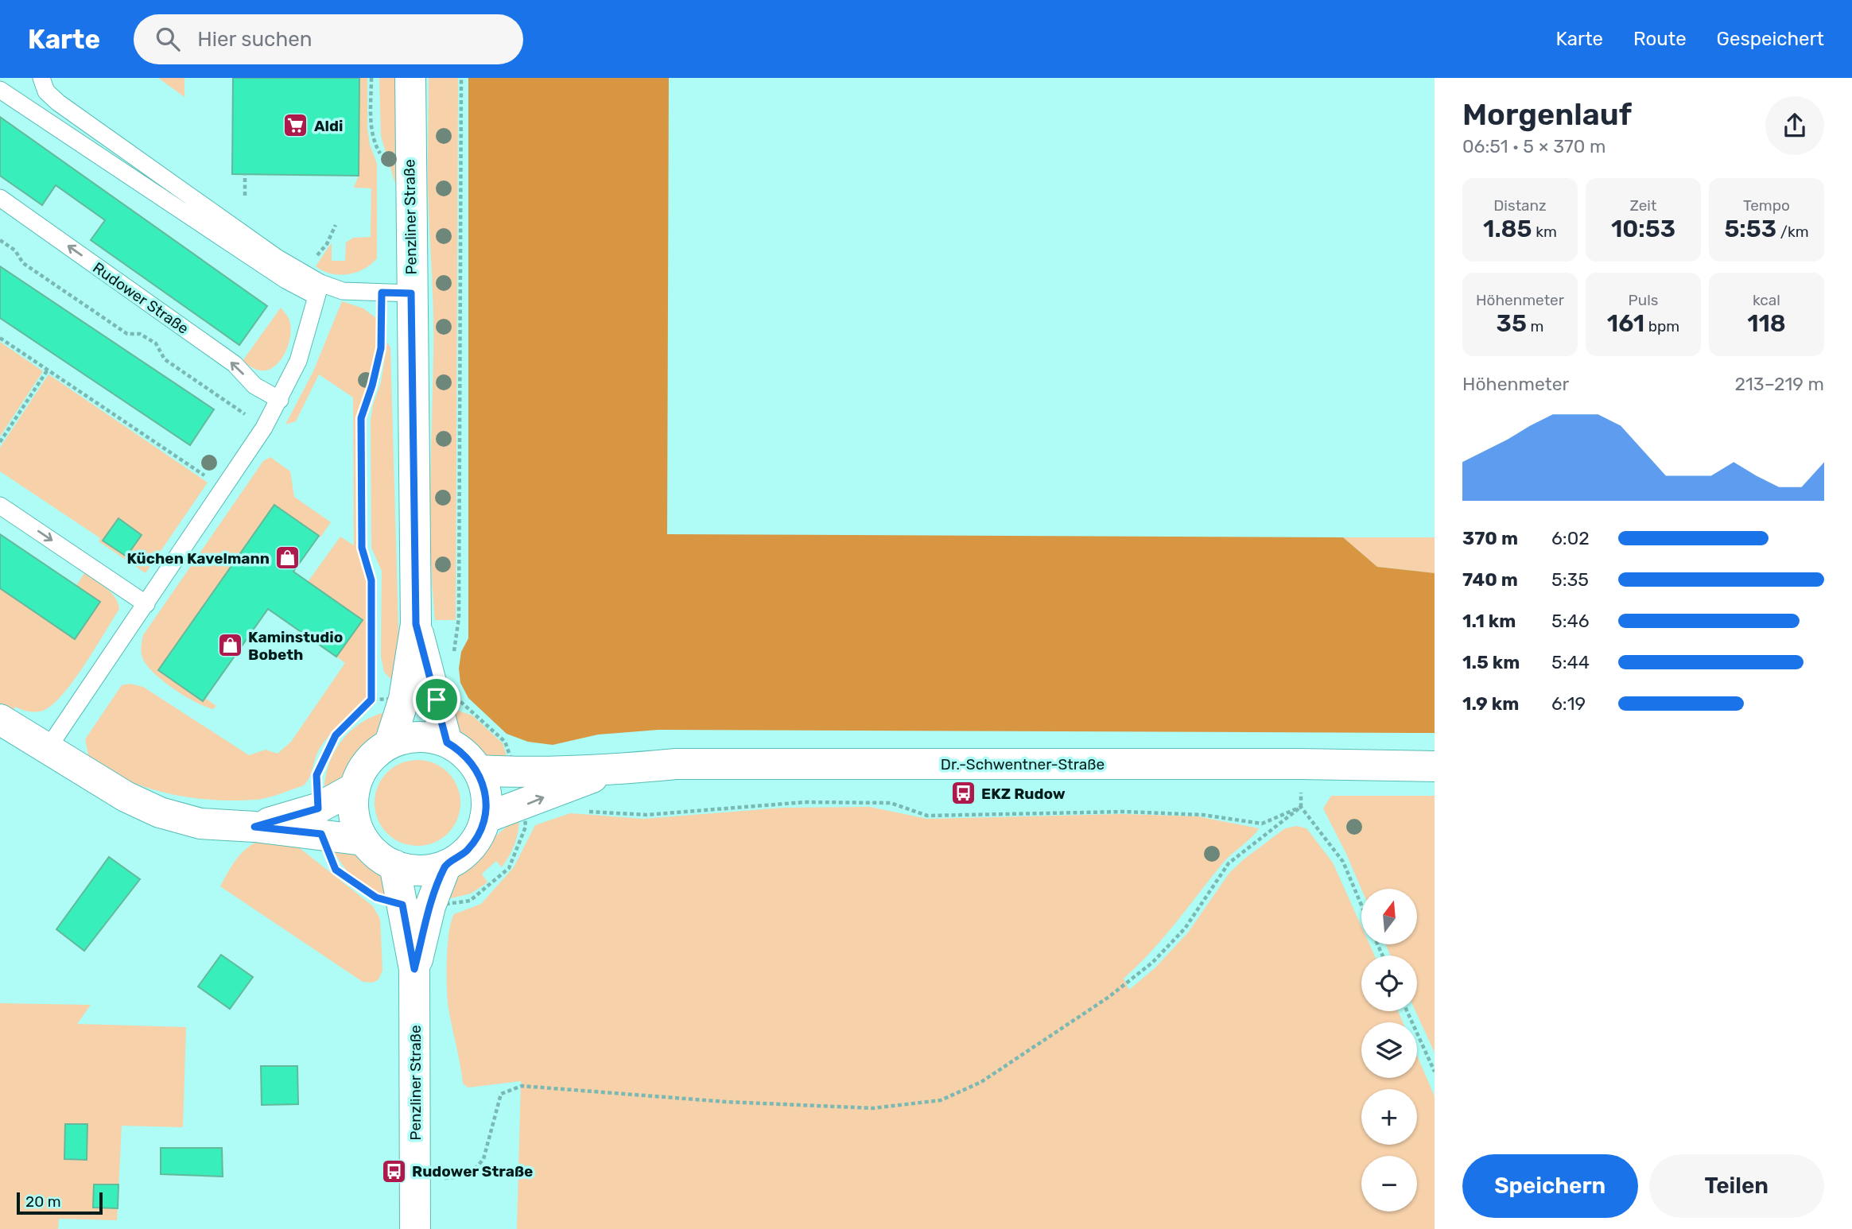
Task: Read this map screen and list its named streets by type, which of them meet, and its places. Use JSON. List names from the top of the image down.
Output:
{
  "streets": {
    "main road": ["Penzliner Straße", "Dr.-Schwentner-Straße"],
    "lane": ["Rudower Straße"]
  },
  "crossings": [
    ["Penzliner Straße", "Dr.-Schwentner-Straße"]
  ],
  "places": {
    "supermarket": ["Aldi"],
    "shop": ["Küchen Kavelmann", "Kaminstudio Bobeth"],
    "bus stop": ["EKZ Rudow", "Rudower Straße"]
  },
  "scale_bar": "20 m",
  "north": "top",
  "page": {
    "header": "Karte",
    "search": "Hier suchen",
    "nav": ["Karte", "Route", "Gespeichert"],
    "heading": ["Morgenlauf", "06:51 · 5 × 370 m"],
    "stats": [
      ["Distanz", "1.85 km"],
      ["Zeit", "10:53"],
      ["Tempo", "5:53 /km"],
      ["Höhenmeter", "35 m"],
      ["Puls", "161 bpm"],
      ["kcal", "118"]
    ],
    "chart": ["Höhenmeter", "213–219 m"],
    "list": [
      {
        "name": "370 m",
        "note": "6:02"
      },
      {
        "name": "740 m",
        "note": "5:35"
      },
      {
        "name": "1.1 km",
        "note": "5:46"
      },
      {
        "name": "1.5 km",
        "note": "5:44"
      },
      {
        "name": "1.9 km",
        "note": "6:19"
      }
    ],
    "map_buttons": ["+", "−"],
    "buttons": ["Speichern", "Teilen"],
    "scale": "20 m"
  }
}
